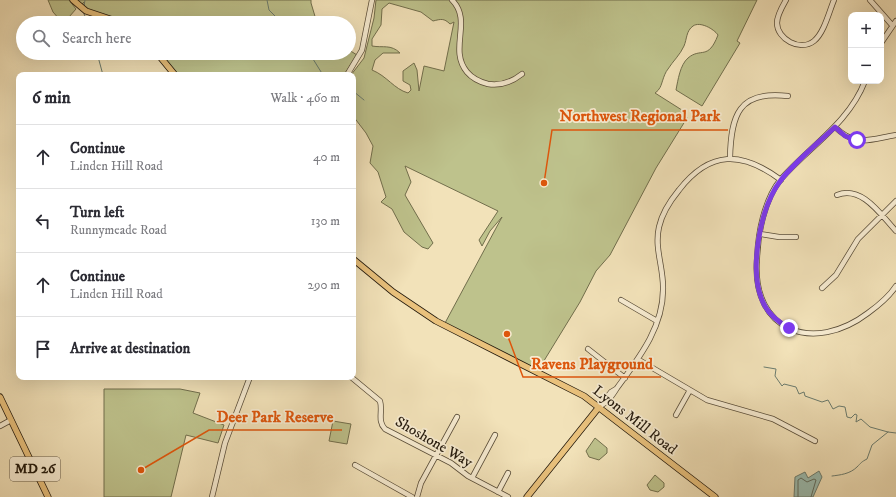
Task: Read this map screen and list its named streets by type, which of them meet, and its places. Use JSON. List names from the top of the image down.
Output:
{
  "streets": {
    "main road": ["Lyons Mill Road", "MD 26"],
    "street": ["Shoshone Way"]
  },
  "places": ["Northwest Regional Park", "Ravens Playground", "Deer Park Reserve"],
  "page": {
    "map_buttons": ["+", "−"],
    "search": "Search here",
    "heading": ["6 min", "Walk · 460 m"],
    "list": [
      ["Continue", "Linden Hill Road", "40 m"],
      ["Turn left", "Runnymeade Road", "130 m"],
      ["Continue", "Linden Hill Road", "290 m"],
      "Arrive at destination"
    ]
  }
}
